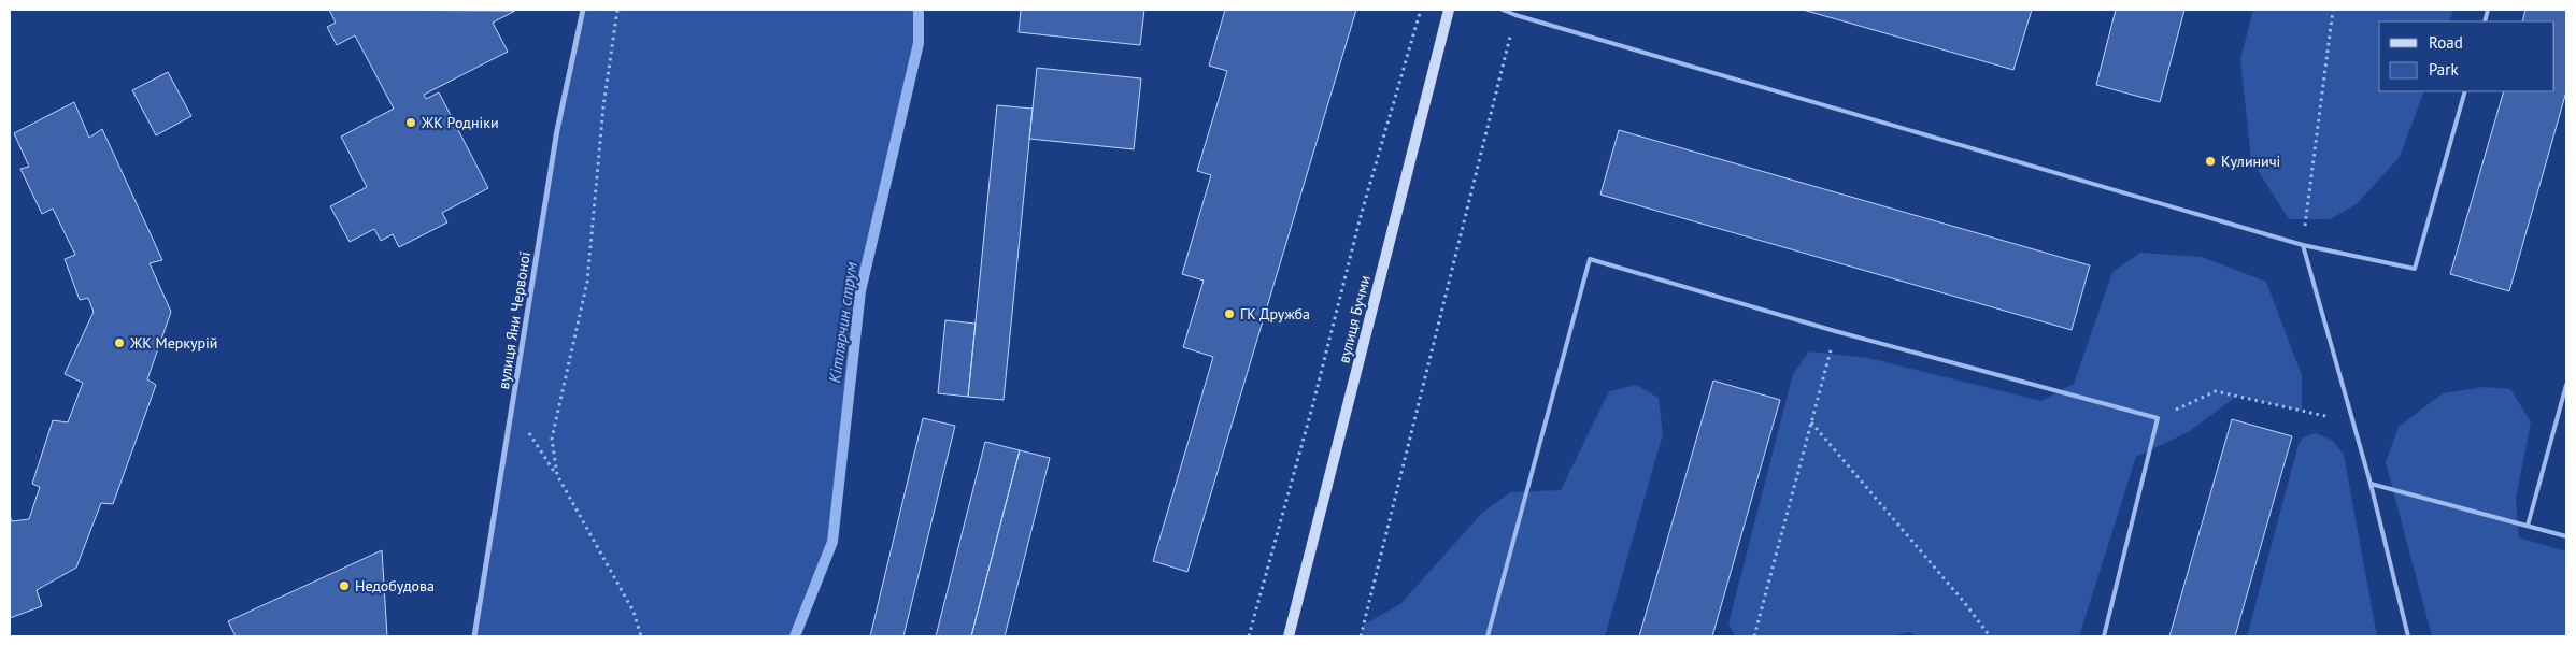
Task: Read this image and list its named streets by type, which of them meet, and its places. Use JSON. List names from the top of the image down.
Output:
{
  "streets": {
    "street": ["вулиця Бучми", "вулиця Яни Червоної"]
  },
  "water": ["Кітлярчин струм"],
  "places": [
    "ЖК Родніки",
    "Кулиничі",
    "ГК Дружба",
    "ЖК Меркурій",
    "Недобудова"
  ],
  "legend": ["Road", "Park"]
}
